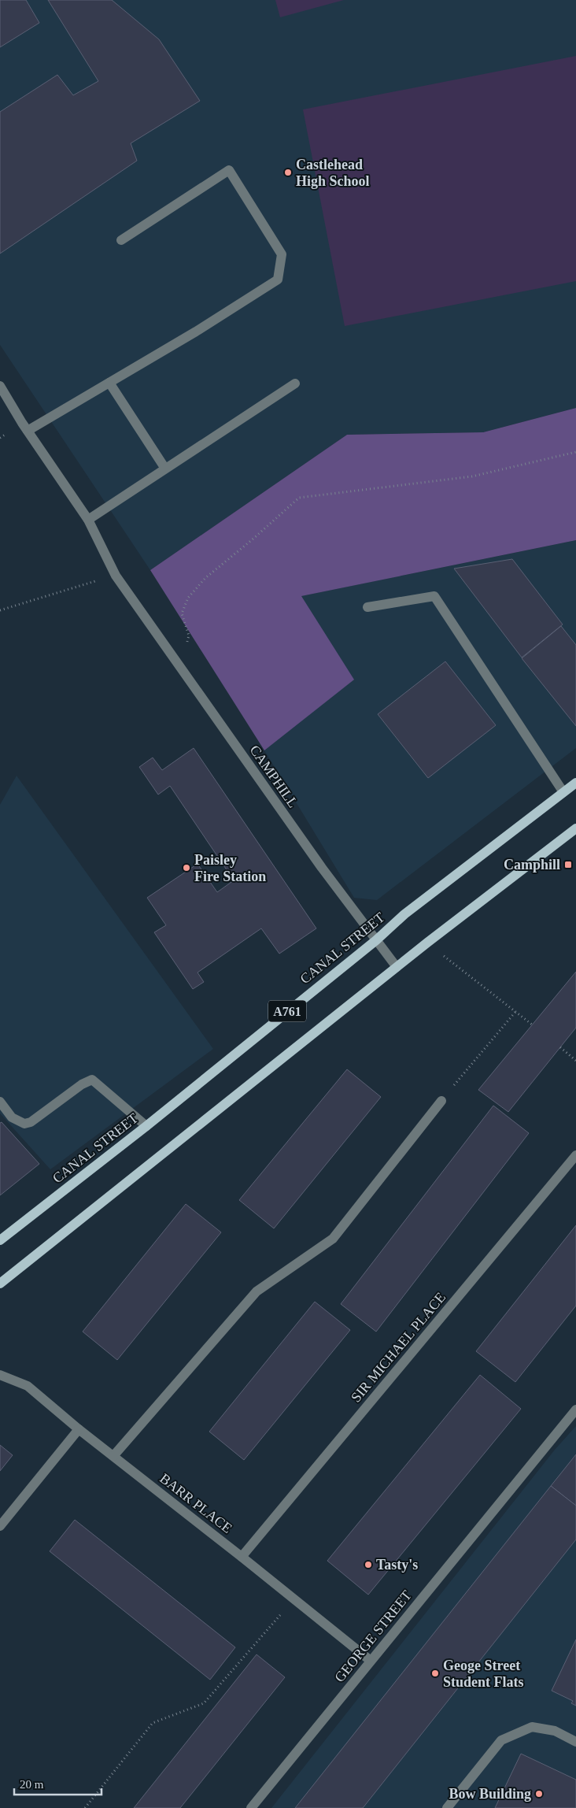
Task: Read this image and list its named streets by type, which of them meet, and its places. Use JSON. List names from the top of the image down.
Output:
{
  "streets": {
    "main road": ["CANAL STREET", "A761"],
    "street": [
      "CAMPHILL",
      "SIR MICHAEL PLACE",
      "BARR PLACE",
      "GEORGE STREET"
    ]
  },
  "crossings": [
    ["CAMPHILL", "CANAL STREET"],
    ["CAMPHILL", "A761"],
    ["SIR MICHAEL PLACE", "BARR PLACE"],
    ["BARR PLACE", "GEORGE STREET"]
  ],
  "places": {
    "other": [
      "Castlehead High School",
      "Paisley Fire Station",
      "Tasty's",
      "Geoge Street Student Flats",
      "Bow Building"
    ],
    "transit": ["Camphill"]
  },
  "scale_bar": "20 m"
}
